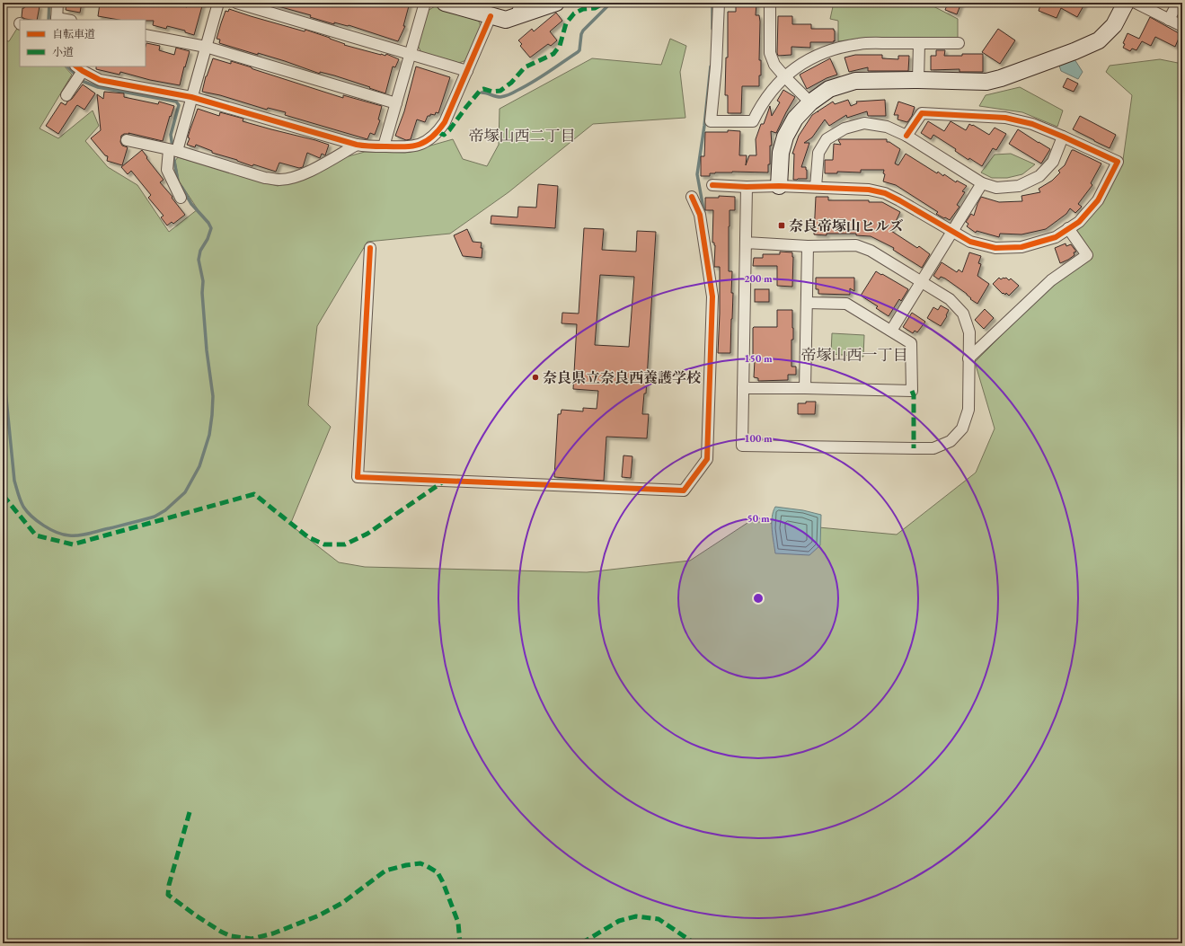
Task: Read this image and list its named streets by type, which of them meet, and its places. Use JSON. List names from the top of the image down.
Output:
{
  "districts": ["帝塚山西二丁目", "帝塚山西一丁目"],
  "places": {
    "transit": ["奈良帝塚山ヒルズ"],
    "other": ["奈良県立奈良西養護学校"]
  },
  "legend": ["自転車道", "小道"],
  "rings": [
    "200 m",
    "150 m",
    "100 m",
    "50 m"
  ]
}
